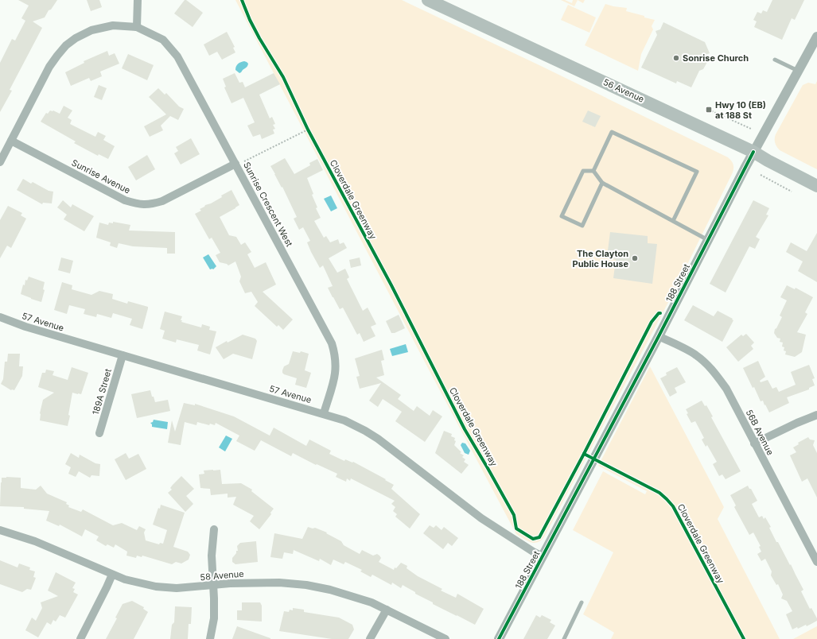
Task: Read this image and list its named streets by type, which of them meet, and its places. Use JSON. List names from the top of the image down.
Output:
{
  "streets": {
    "highway": ["56 Avenue"],
    "street": [
      "Sunrise Avenue",
      "Sunrise Crescent West",
      "188 Street",
      "57 Avenue",
      "189A Street",
      "56B Avenue",
      "58 Avenue"
    ],
    "cycle path": ["Cloverdale Greenway"]
  },
  "crossings": [
    ["56 Avenue", "188 Street"],
    ["Sunrise Avenue", "Sunrise Crescent West"],
    ["Sunrise Crescent West", "57 Avenue"],
    ["188 Street", "57 Avenue"],
    ["188 Street", "56B Avenue"],
    ["57 Avenue", "189A Street"]
  ],
  "places": {
    "other": ["Sonrise Church", "The Clayton Public House"],
    "transit": ["Hwy 10 (EB) at 188 St"]
  }
}
